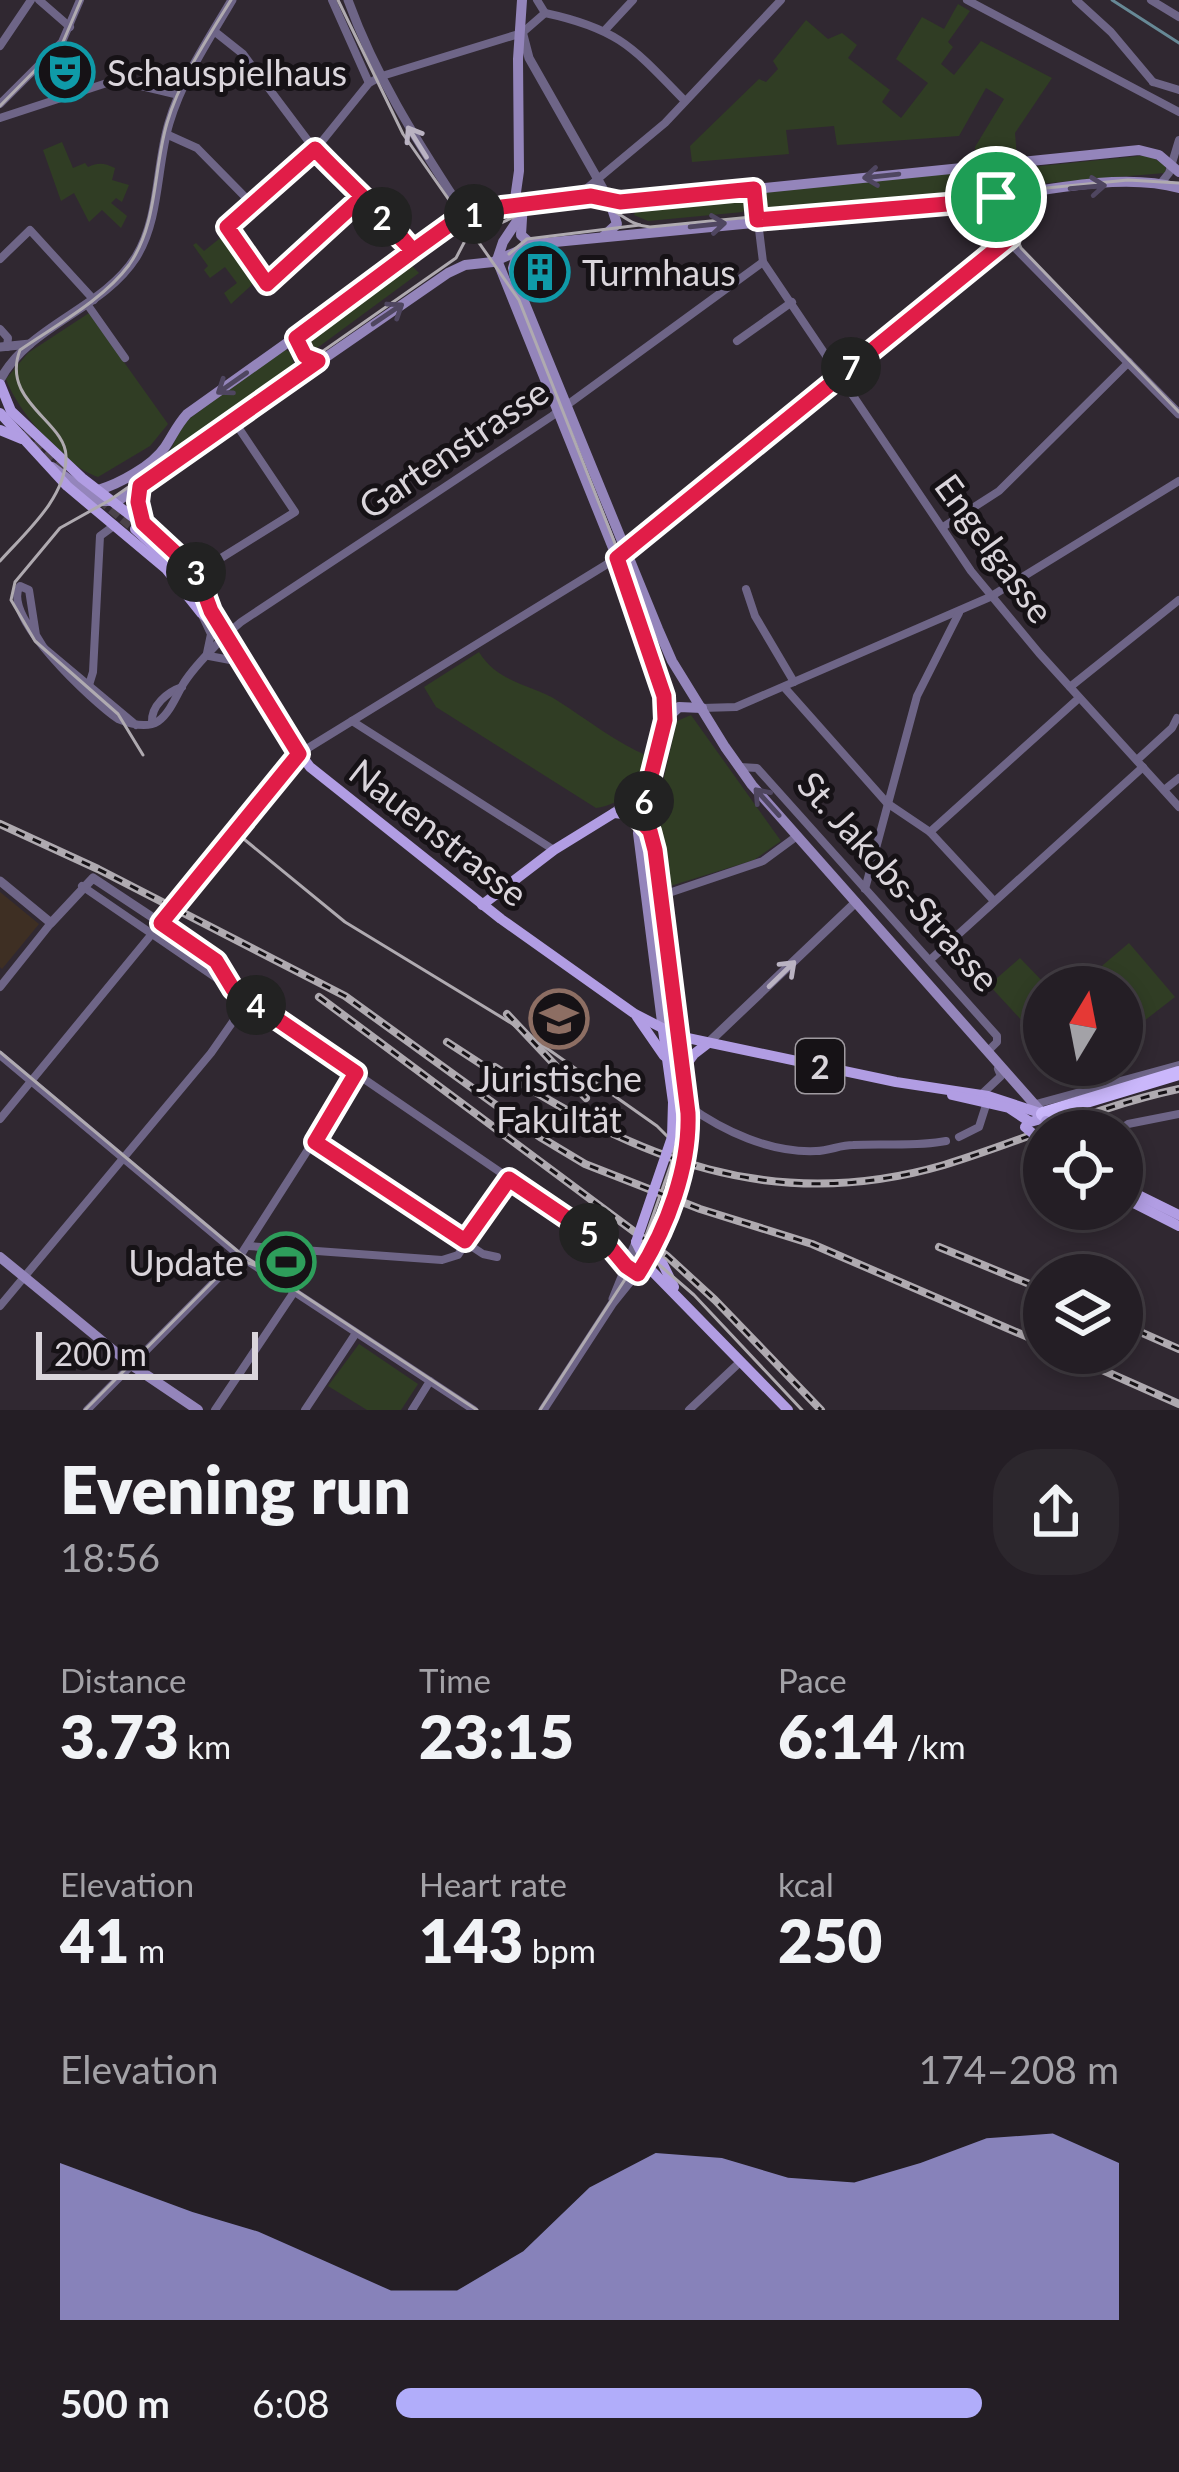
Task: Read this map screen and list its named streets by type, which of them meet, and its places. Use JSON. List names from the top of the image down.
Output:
{
  "streets": {
    "main road": ["Nauenstrasse", "St. Jakobs-Strasse", "2"],
    "street": ["Gartenstrasse", "Engelgasse"]
  },
  "crossings": [
    ["Gartenstrasse", "Engelgasse"],
    ["Gartenstrasse", "Nauenstrasse"],
    ["Gartenstrasse", "St. Jakobs-Strasse"],
    ["Nauenstrasse", "2"],
    ["St. Jakobs-Strasse", "2"]
  ],
  "places": {
    "theatre": ["Schauspielhaus"],
    "building": ["Turmhaus"],
    "school or university": ["Juristische Fakultät"],
    "sports": ["Update"]
  },
  "scale_bar": "200 m",
  "north": "top",
  "page": {
    "pins": [
      "1",
      "2",
      "7",
      "3",
      "6",
      "4",
      "5"
    ],
    "scale": "200 m",
    "heading": ["Evening run", "18:56"],
    "stats": [
      ["Distance", "3.73 km"],
      ["Time", "23:15"],
      ["Pace", "6:14 /km"],
      ["Elevation", "41 m"],
      ["Heart rate", "143 bpm"],
      ["kcal", "250"]
    ],
    "chart": ["Elevation", "174–208 m"],
    "list": [
      {
        "name": "500 m",
        "note": "6:08"
      }
    ]
  }
}
